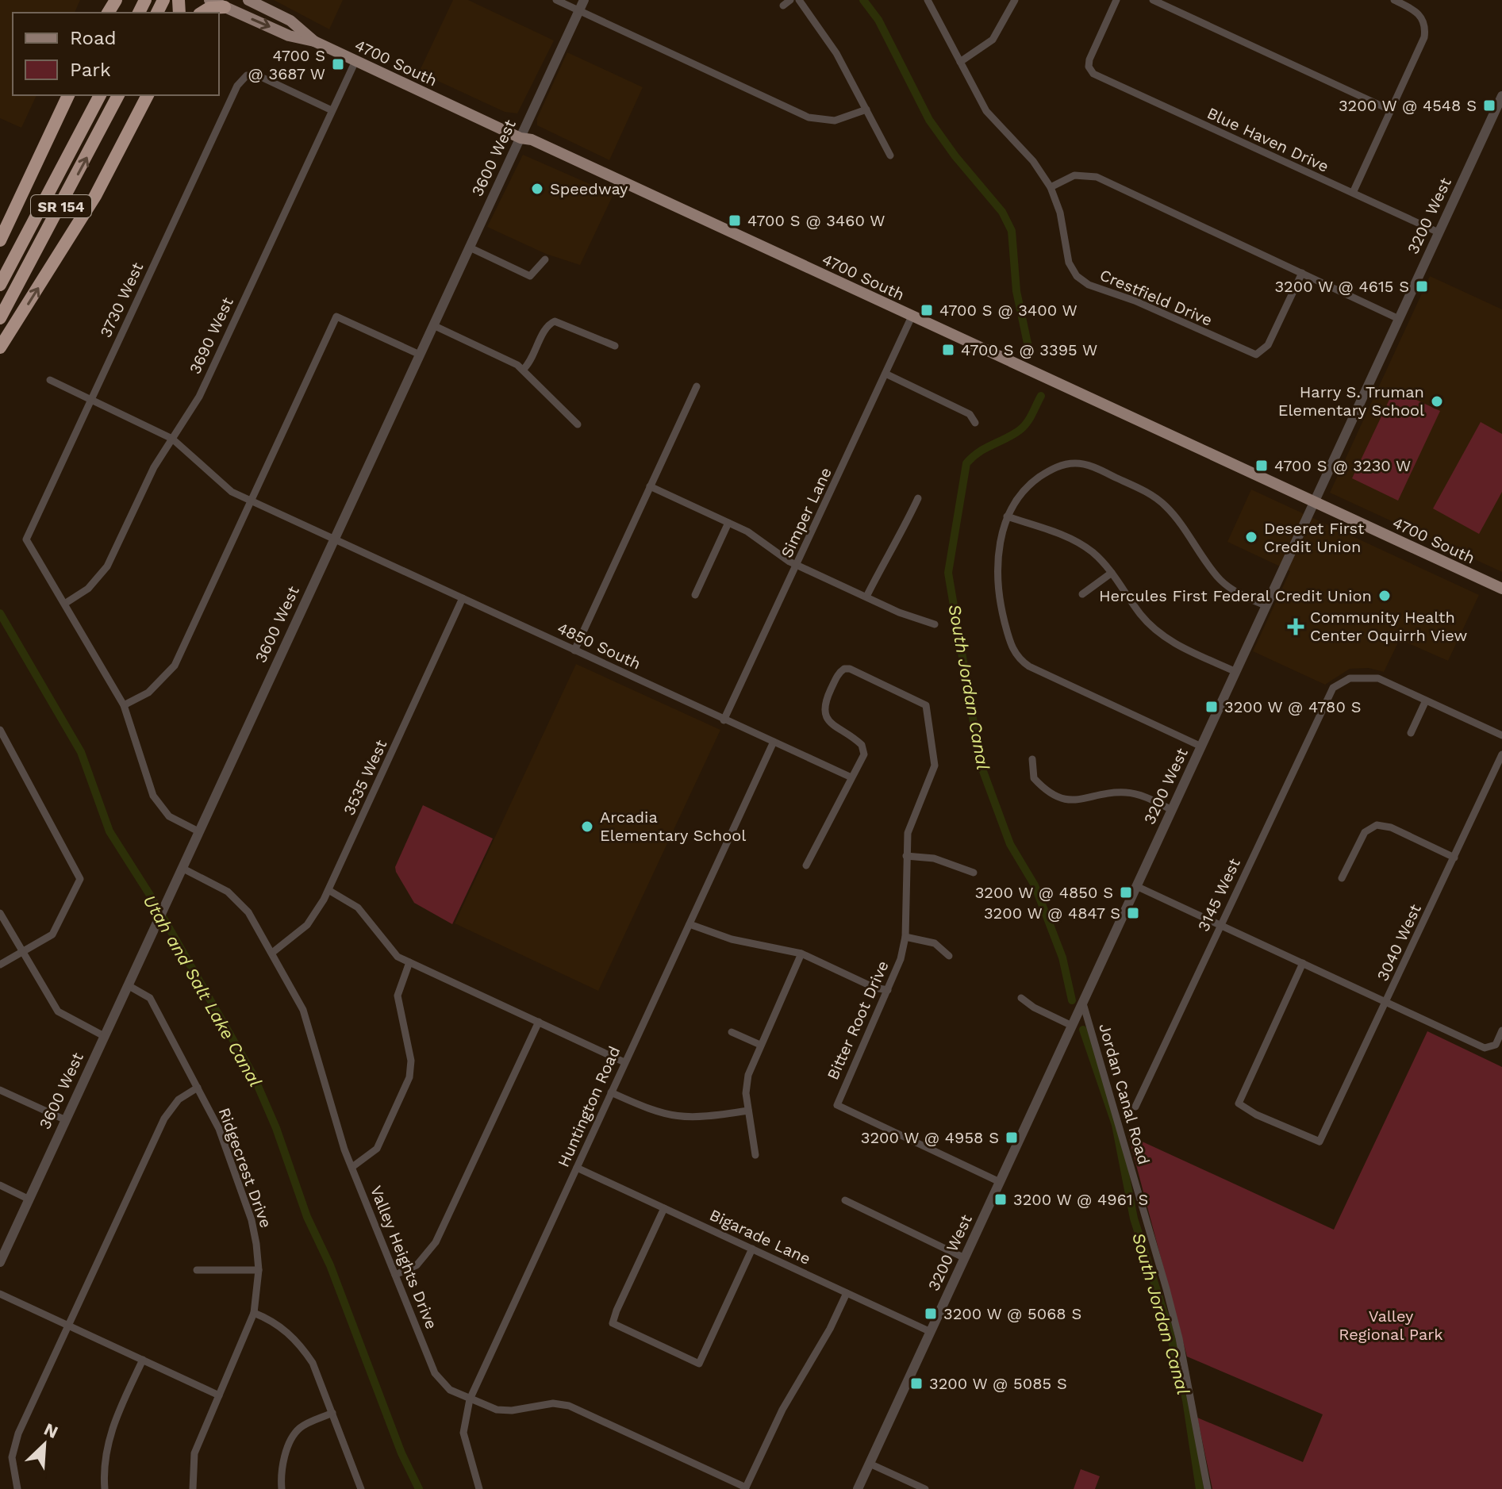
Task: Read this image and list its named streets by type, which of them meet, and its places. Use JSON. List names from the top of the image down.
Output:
{
  "streets": {
    "highway": ["SR 154"],
    "main road": ["4700 South"],
    "street": [
      "Blue Haven Drive",
      "3600 West",
      "3200 West",
      "Crestfield Drive",
      "3730 West",
      "3690 West",
      "Simper Lane",
      "4850 South",
      "3535 West",
      "3145 West",
      "3040 West",
      "Bitter Root Drive",
      "Jordan Canal Road",
      "Huntington Road",
      "Ridgecrest Drive",
      "Bigarade Lane",
      "Valley Heights Drive"
    ]
  },
  "crossings": [
    ["4700 South", "3600 West"],
    ["4700 South", "3200 West"],
    ["4700 South", "3690 West"],
    ["4700 South", "Simper Lane"],
    ["Blue Haven Drive", "3200 West"],
    ["3600 West", "4850 South"],
    ["3600 West", "Ridgecrest Drive"],
    ["3600 West", "Valley Heights Drive"],
    ["3200 West", "Bitter Root Drive"],
    ["3200 West", "Jordan Canal Road"],
    ["3200 West", "Bigarade Lane"],
    ["3730 West", "3690 West"],
    ["3730 West", "4850 South"],
    ["3690 West", "4850 South"],
    ["Simper Lane", "4850 South"],
    ["4850 South", "3535 West"],
    ["4850 South", "Bitter Root Drive"],
    ["4850 South", "Huntington Road"],
    ["3535 West", "Valley Heights Drive"],
    ["Huntington Road", "Bigarade Lane"],
    ["Huntington Road", "Valley Heights Drive"]
  ],
  "water": ["South Jordan Canal", "Utah and Salt Lake Canal"],
  "parks": ["Valley Regional Park"],
  "places": {
    "transit": [
      "4700 S @ 3687 W",
      "3200 W @ 4548 S",
      "4700 S @ 3460 W",
      "3200 W @ 4615 S",
      "4700 S @ 3400 W",
      "4700 S @ 3395 W",
      "4700 S @ 3230 W",
      "3200 W @ 4780 S",
      "3200 W @ 4850 S",
      "3200 W @ 4847 S",
      "3200 W @ 4958 S",
      "3200 W @ 4961 S",
      "3200 W @ 5068 S",
      "3200 W @ 5085 S"
    ],
    "other": [
      "Speedway",
      "Harry S. Truman Elementary School",
      "Deseret First Credit Union",
      "Hercules First Federal Credit Union",
      "Arcadia Elementary School"
    ],
    "health": ["Community Health Center Oquirrh View"]
  },
  "legend": ["Road", "Park"],
  "north": "top right"
}
